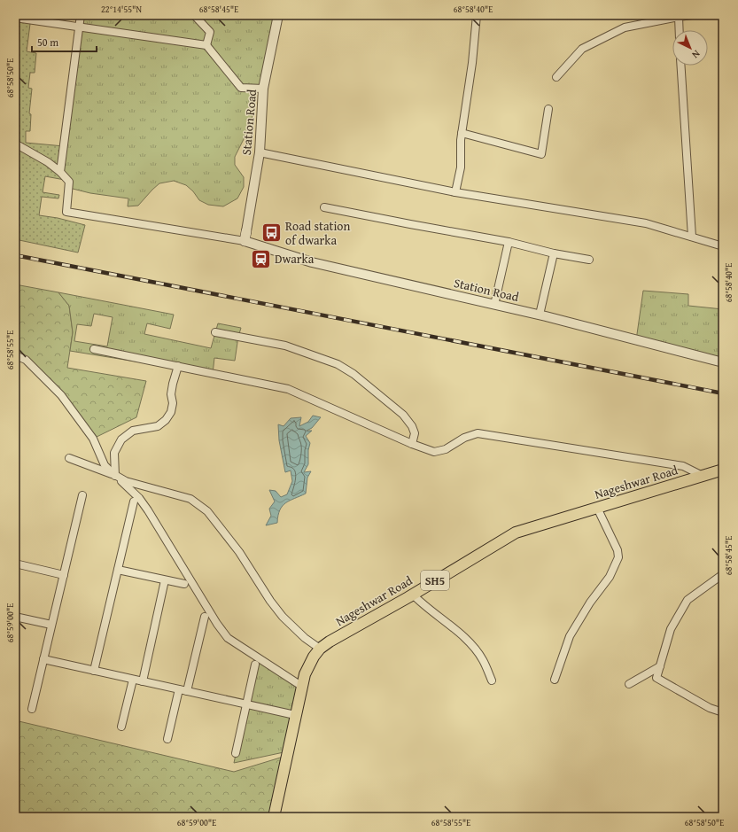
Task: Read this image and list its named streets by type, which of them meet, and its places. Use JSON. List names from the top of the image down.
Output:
{
  "streets": {
    "main road": ["Nageshwar Road", "SH5"],
    "street": ["Station Road"]
  },
  "places": {
    "bus stop": ["Road station of dwarka"],
    "station": ["Dwarka"]
  },
  "scale_bar": "50 m",
  "north": "bottom right",
  "coordinates": [
    "22°14'55\"N",
    "68°58'45\"E",
    "68°58'40\"E",
    "68°58'50\"E",
    "68°58'55\"E",
    "68°59'00\"E"
  ]
}
